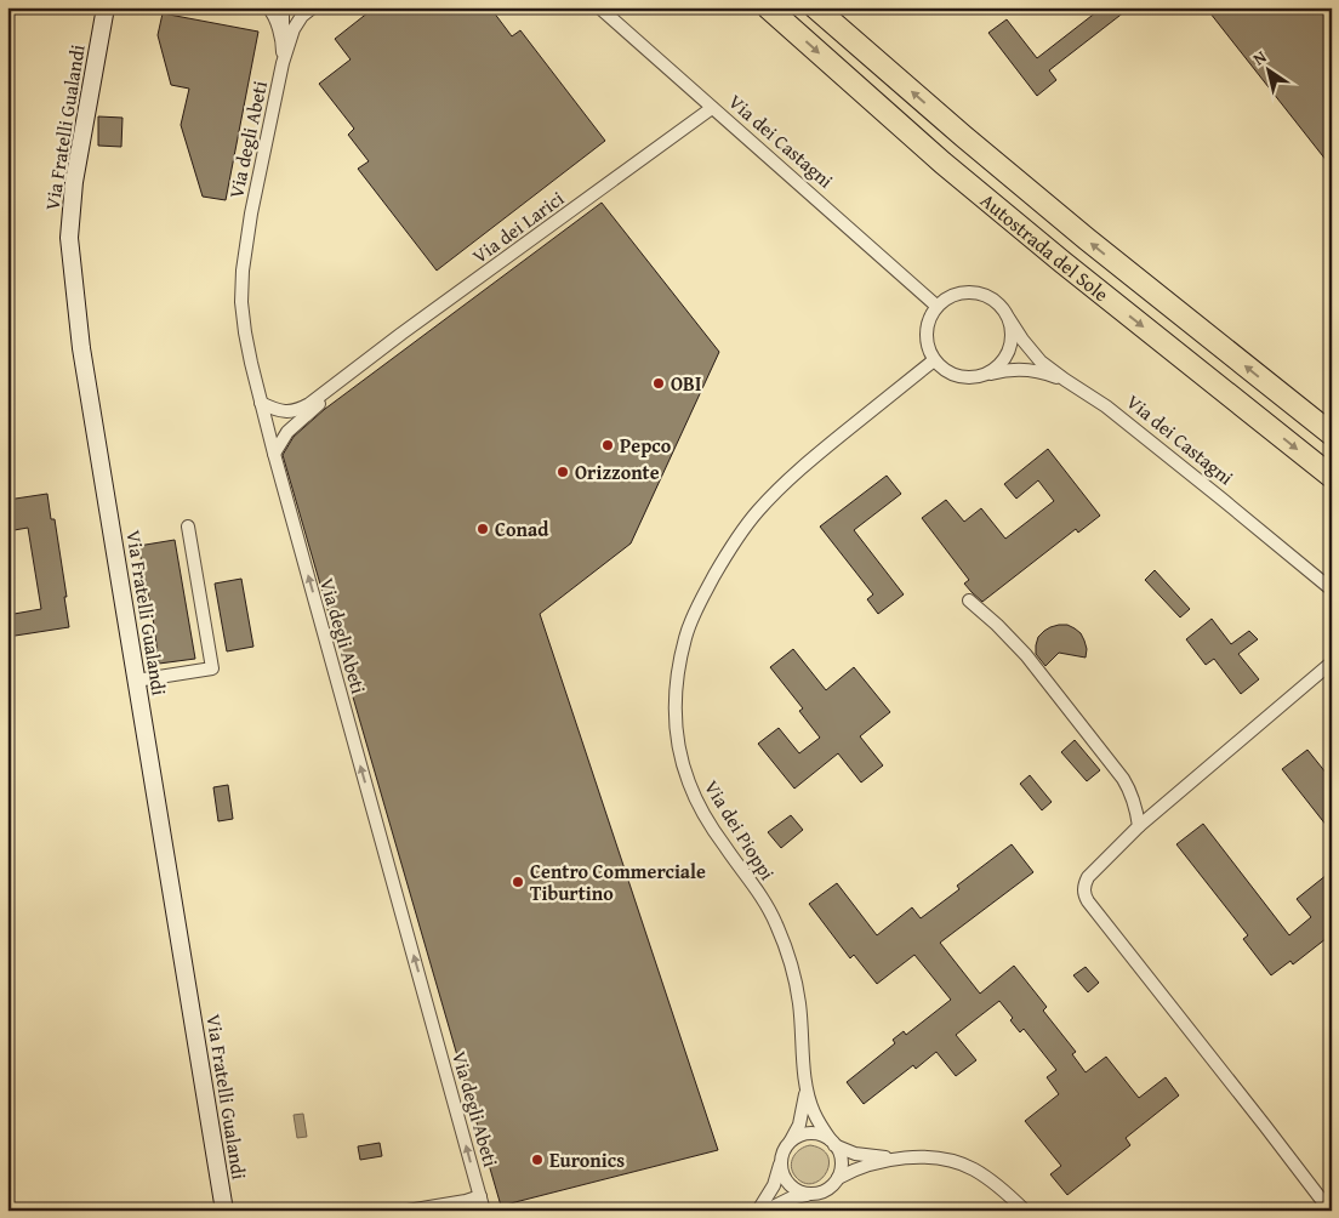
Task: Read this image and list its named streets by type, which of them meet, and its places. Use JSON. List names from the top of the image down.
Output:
{
  "streets": {
    "highway": ["Autostrada del Sole"],
    "street": [
      "Via Fratelli Gualandi",
      "Via degli Abeti",
      "Via dei Castagni",
      "Via dei Larici",
      "Via dei Pioppi"
    ]
  },
  "crossings": [
    ["Via degli Abeti", "Via dei Larici"],
    ["Via dei Castagni", "Via dei Larici"],
    ["Via dei Castagni", "Via dei Pioppi"]
  ],
  "one_way": ["Via degli Abeti"],
  "places": [
    "OBI",
    "Pepco",
    "Orizzonte",
    "Conad",
    "Centro Commerciale Tiburtino",
    "Euronics"
  ],
  "north": "top left"
}
